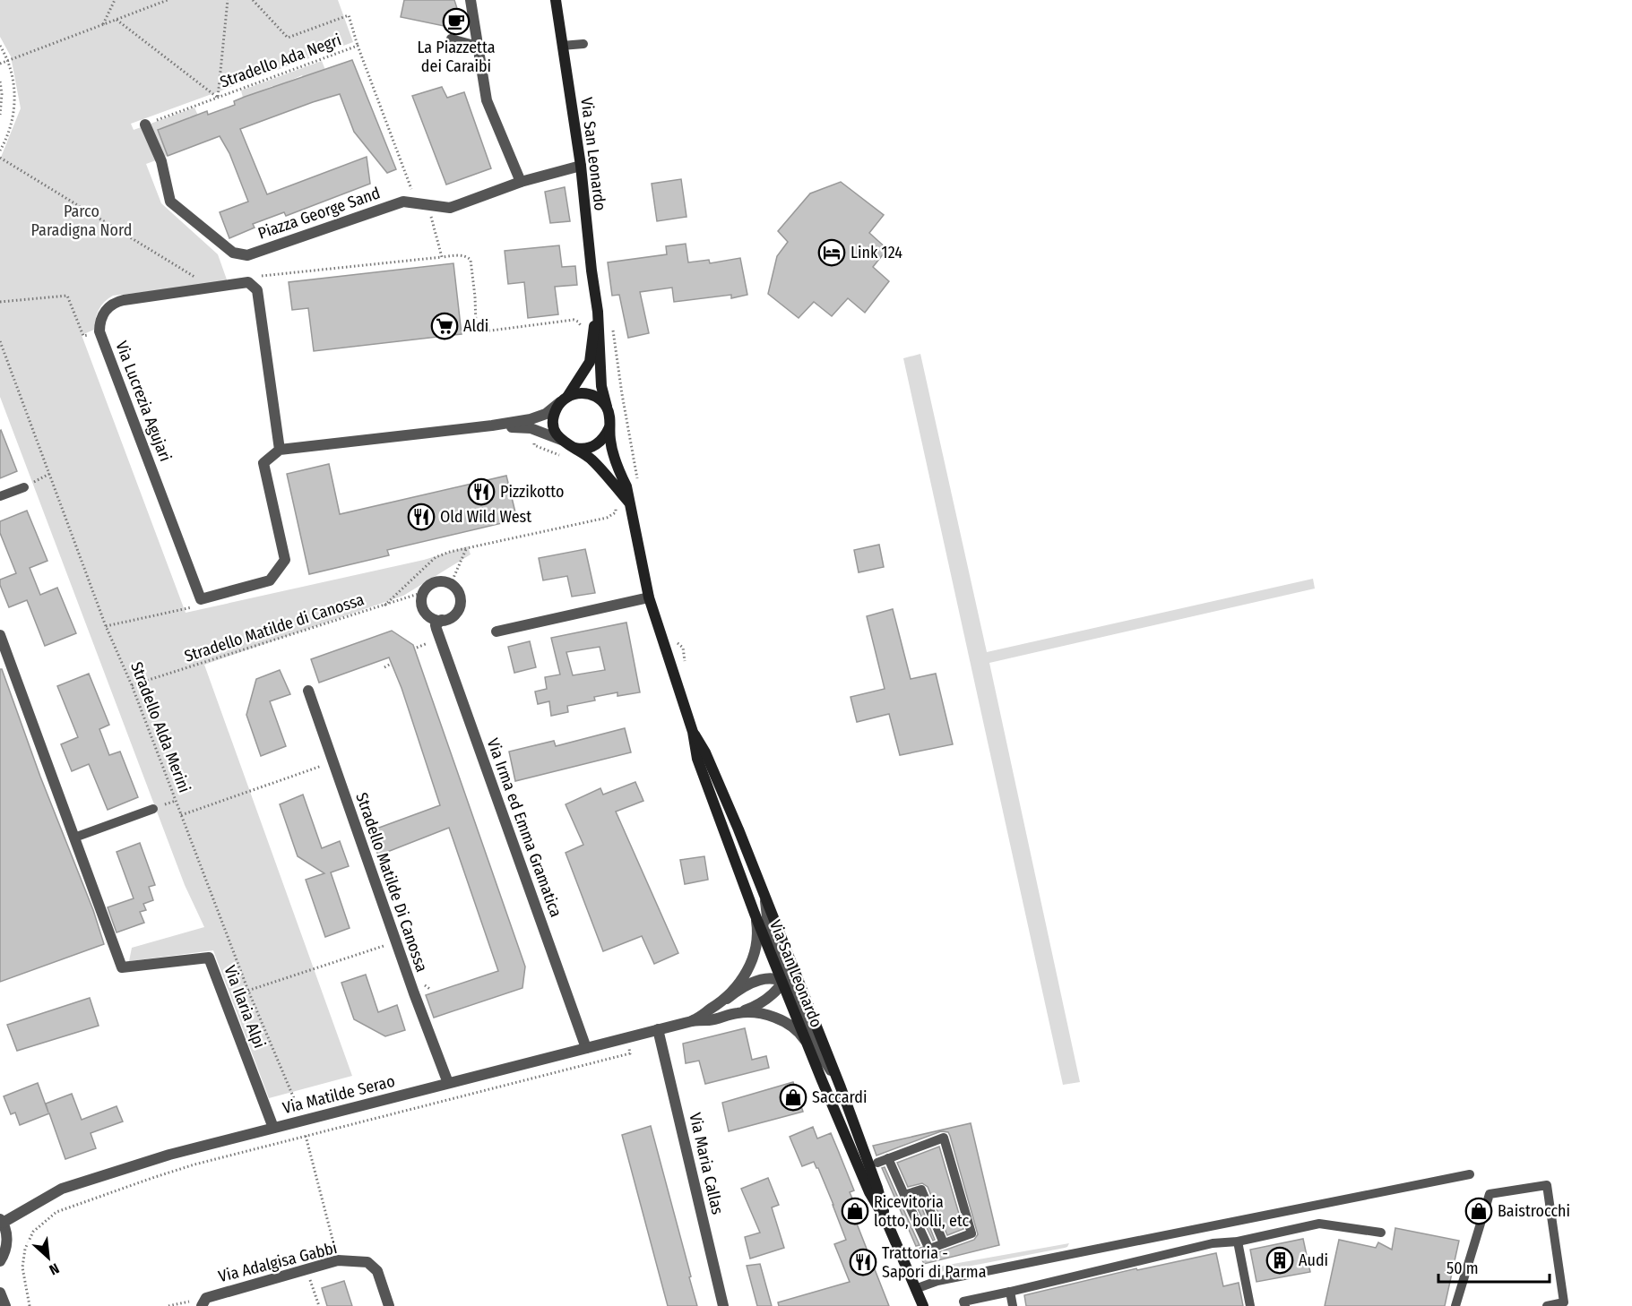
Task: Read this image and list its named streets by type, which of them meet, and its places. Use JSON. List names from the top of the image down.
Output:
{
  "streets": {
    "main road": ["Via San Leonardo"],
    "street": [
      "Piazza George Sand",
      "Via Lucrezia Agujari",
      "Via Irma ed Emma Gramatica",
      "Stradello Matilde Di Canossa",
      "Via Ilaria Alpi",
      "Via Matilde Serao",
      "Via Maria Callas",
      "Via Adalgisa Gabbi"
    ],
    "path": ["Stradello Ada Negri", "Stradello Matilde di Canossa", "Stradello Alda Merini"]
  },
  "crossings": [
    ["Stradello Ada Negri", "Piazza George Sand"],
    ["Via San Leonardo", "Piazza George Sand"],
    ["Via San Leonardo", "Via Matilde Serao"],
    ["Stradello Matilde di Canossa", "Stradello Alda Merini"],
    ["Stradello Matilde di Canossa", "Via Irma ed Emma Gramatica"],
    ["Stradello Alda Merini", "Via Matilde Serao"],
    ["Stradello Alda Merini", "Via Adalgisa Gabbi"],
    ["Via Irma ed Emma Gramatica", "Via Matilde Serao"],
    ["Stradello Matilde Di Canossa", "Via Matilde Serao"],
    ["Via Ilaria Alpi", "Via Matilde Serao"],
    ["Via Matilde Serao", "Via Maria Callas"]
  ],
  "parks": ["Parco Paradigna Nord"],
  "places": {
    "cafe": ["La Piazzetta dei Caraibi"],
    "hotel": ["Link 124"],
    "supermarket": ["Aldi"],
    "restaurant": ["Pizzikotto", "Old Wild West", "Trattoria - Sapori di Parma"],
    "shop": ["Saccardi", "Ricevitoria lotto, bolli, etc", "Baistrocchi"],
    "building": ["Audi"]
  },
  "scale_bar": "50 m",
  "north": "bottom right"
}
